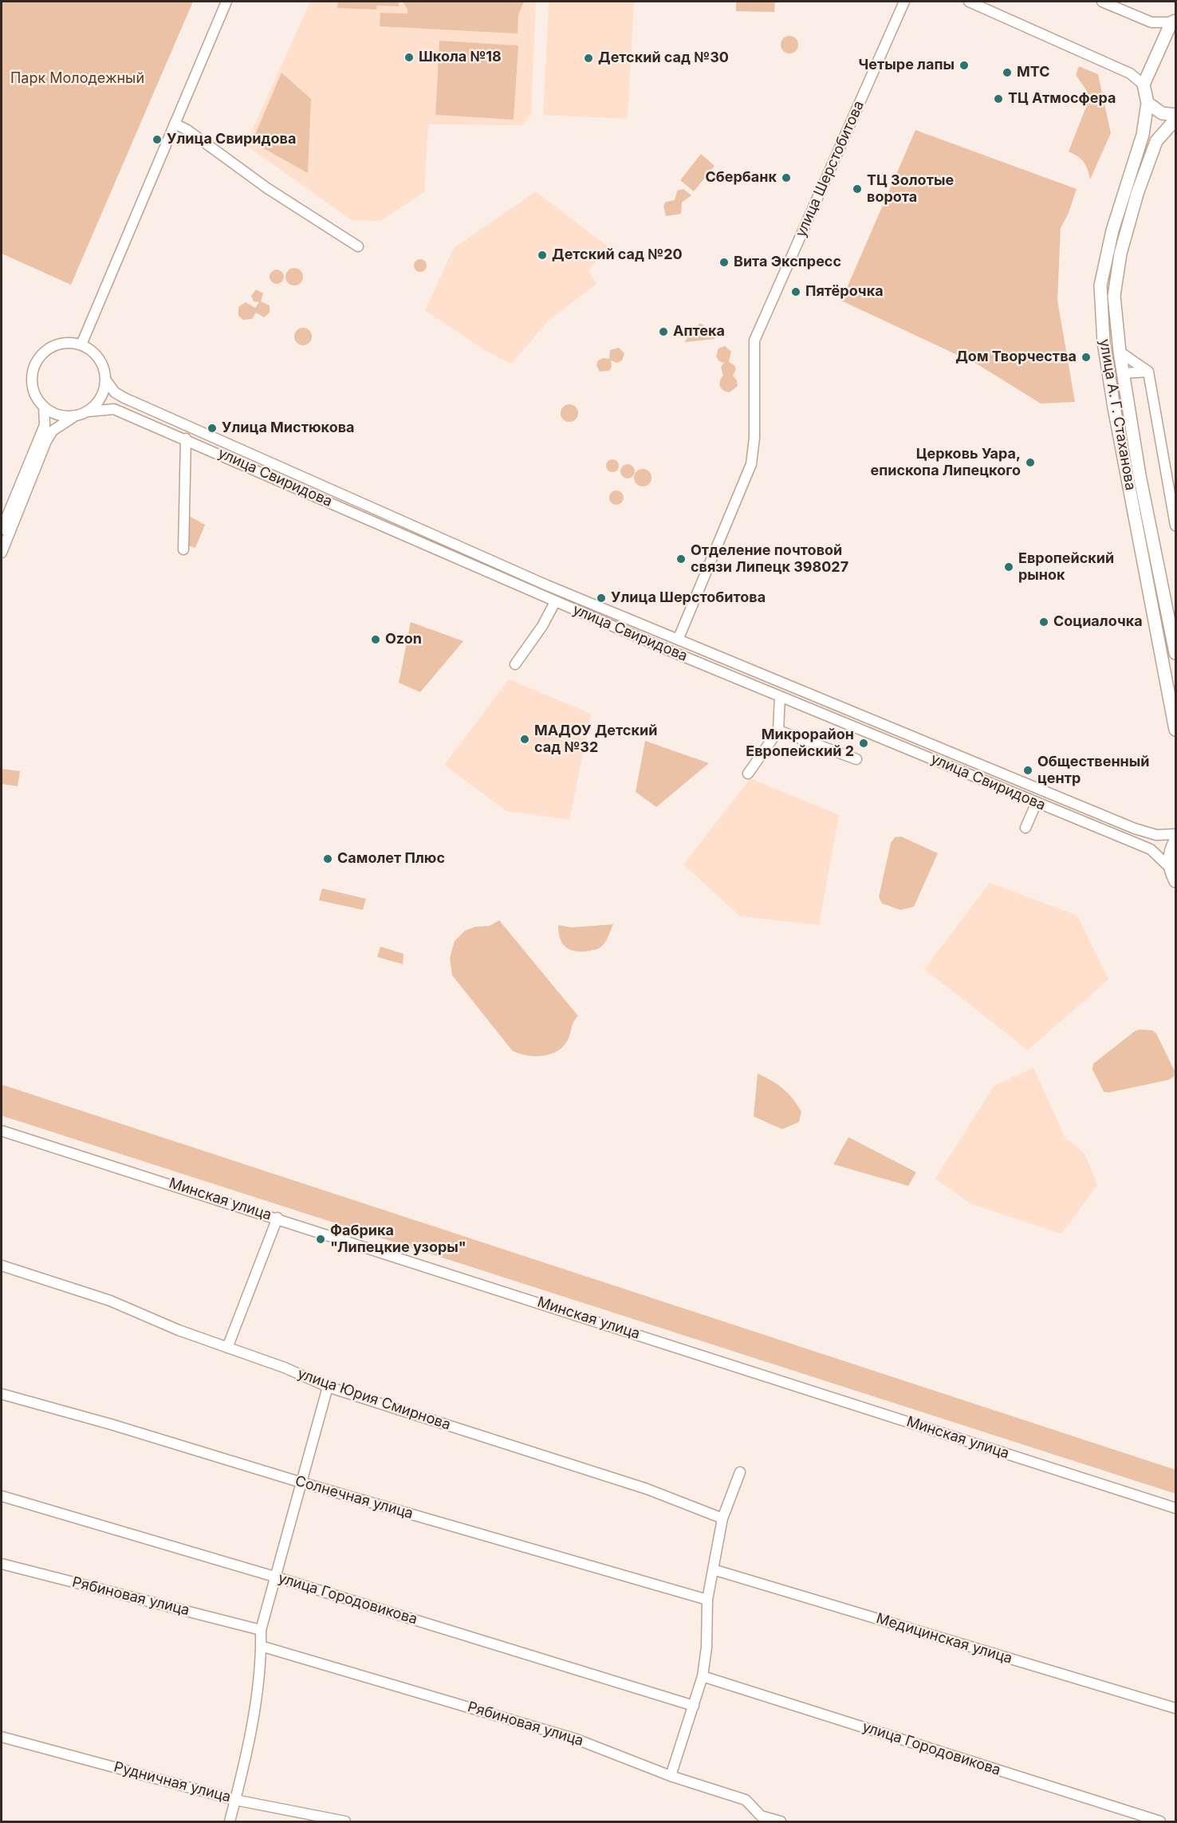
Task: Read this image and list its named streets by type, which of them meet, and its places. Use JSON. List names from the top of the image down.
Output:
{
  "streets": {
    "main road": ["улица А. Г. Стаханова"],
    "street": [
      "улица Шерстобитова",
      "улица Свиридова",
      "Минская улица",
      "улица Юрия Смирнова",
      "Солнечная улица",
      "Рябиновая улица",
      "улица Городовикова",
      "Медицинская улица",
      "Рудничная улица"
    ]
  },
  "crossings": [
    ["улица Шерстобитова", "улица Свиридова"]
  ],
  "parks": ["Парк Молодежный"],
  "places": [
    "Школа №18",
    "Детский сад №30",
    "Четыре лапы",
    "МТС",
    "ТЦ Атмосфера",
    "Улица Свиридова",
    "Сбербанк",
    "ТЦ Золотые ворота",
    "Детский сад №20",
    "Вита Экспресс",
    "Пятёрочка",
    "Аптека",
    "Дом Творчества",
    "Улица Мистюкова",
    "Церковь Уара, епископа Липецкого",
    "Отделение почтовой связи Липецк 398027",
    "Европейский рынок",
    "Улица Шерстобитова",
    "Социалочка",
    "Ozon",
    "МАДОУ Детский сад №32",
    "Микрорайон Европейский 2",
    "Общественный центр",
    "Самолет Плюс",
    "Фабрика \"Липецкие узоры\""
  ]
}
